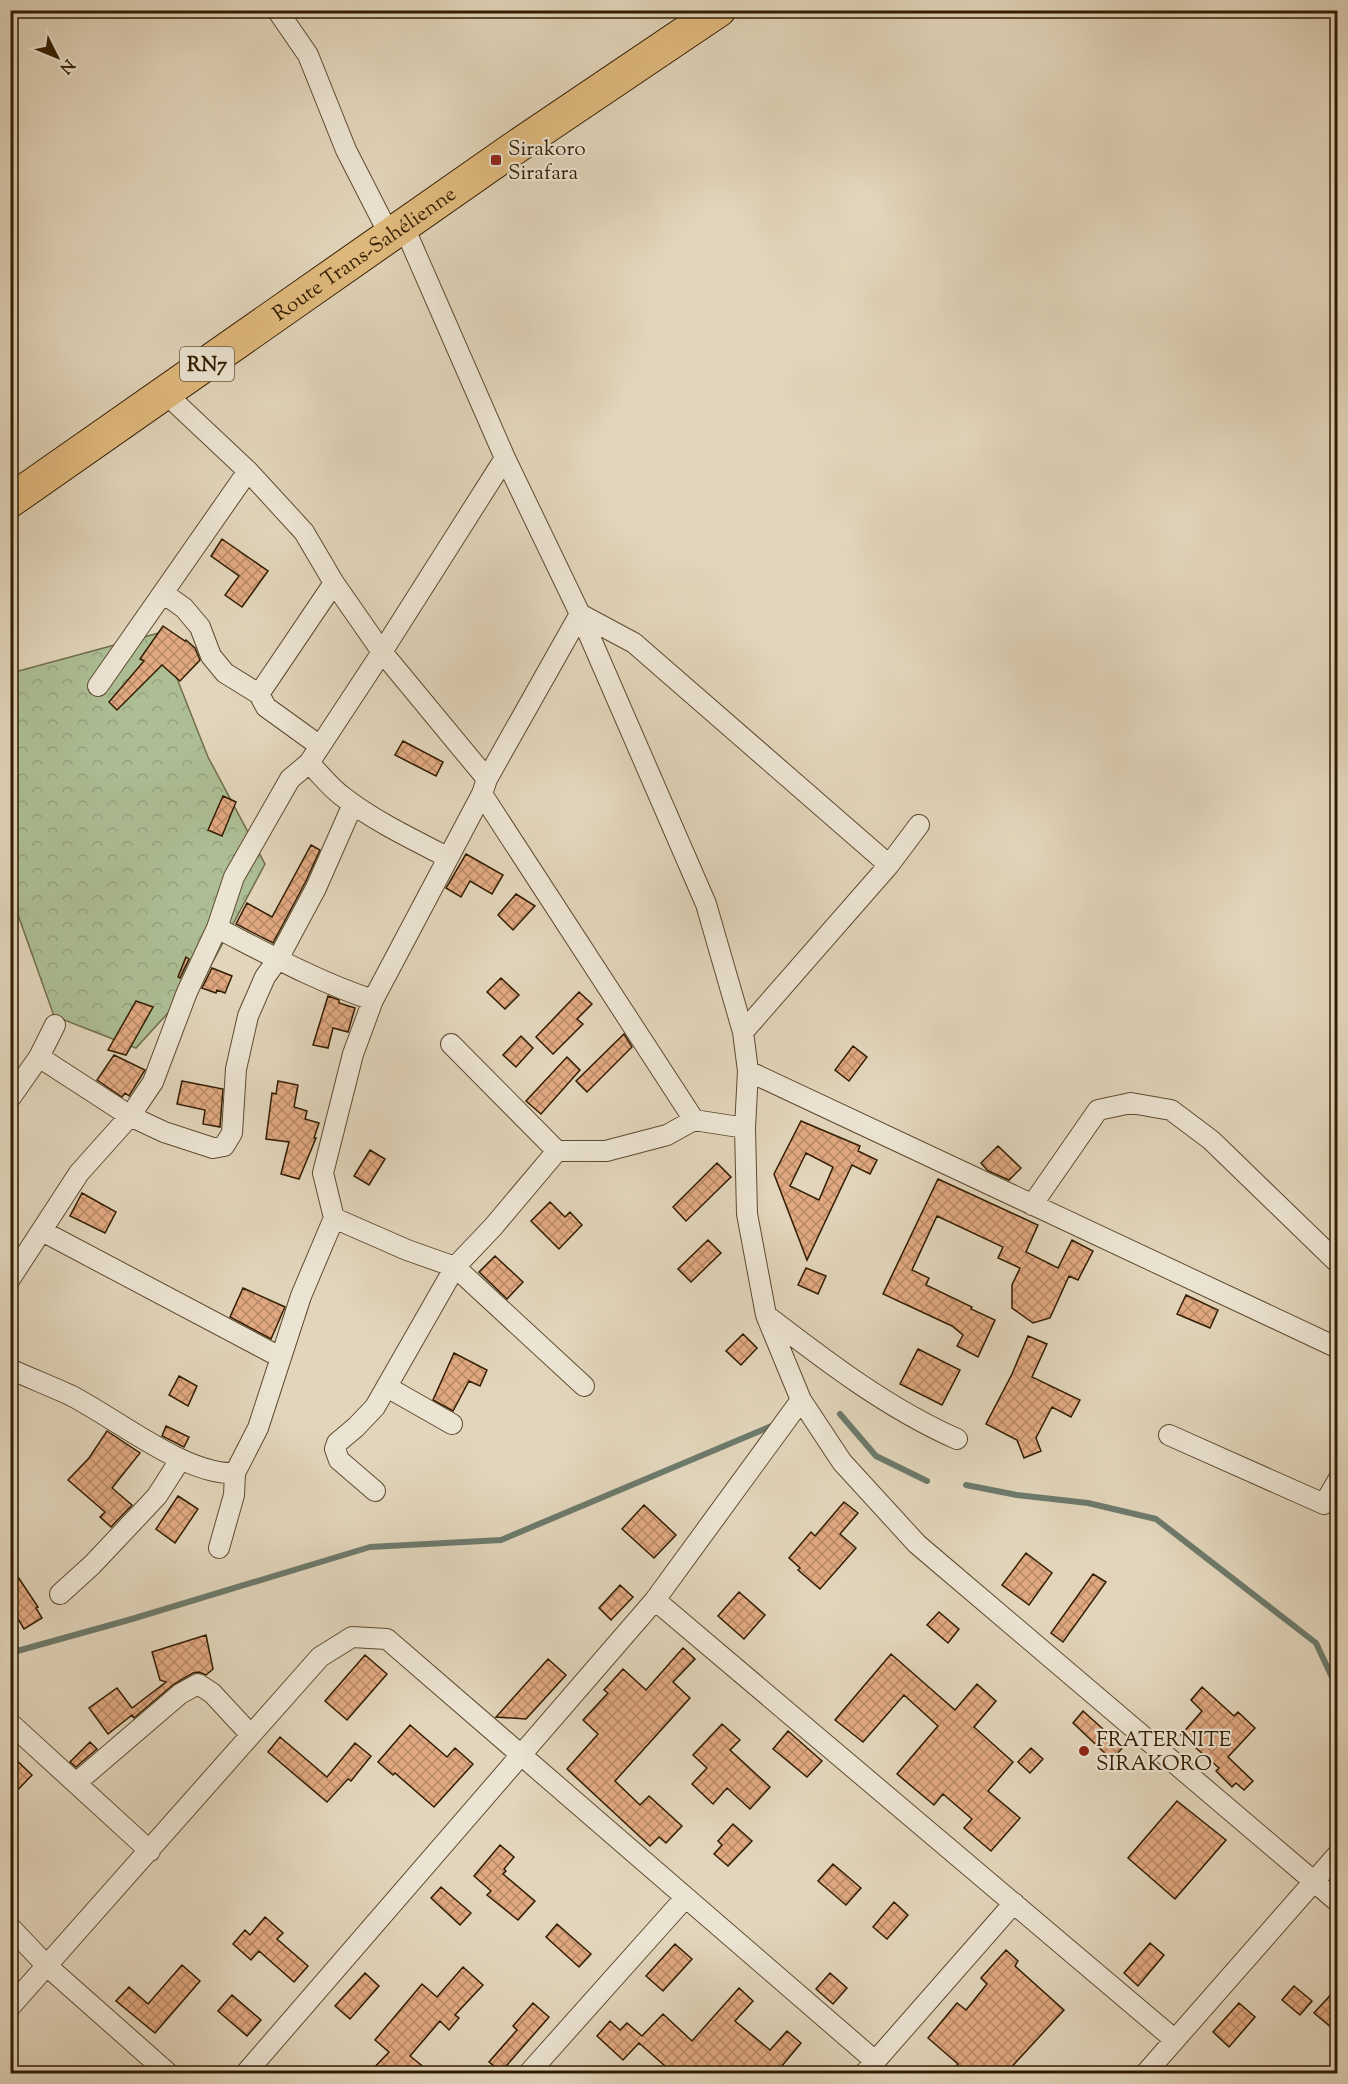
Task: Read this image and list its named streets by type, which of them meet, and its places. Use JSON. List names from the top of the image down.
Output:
{
  "streets": {
    "highway": ["Route Trans-Sahélienne", "RN7"]
  },
  "places": {
    "transit": ["Sirakoro Sirafara"],
    "other": ["FRATERNITE SIRAKORO"]
  },
  "north": "bottom right"
}
